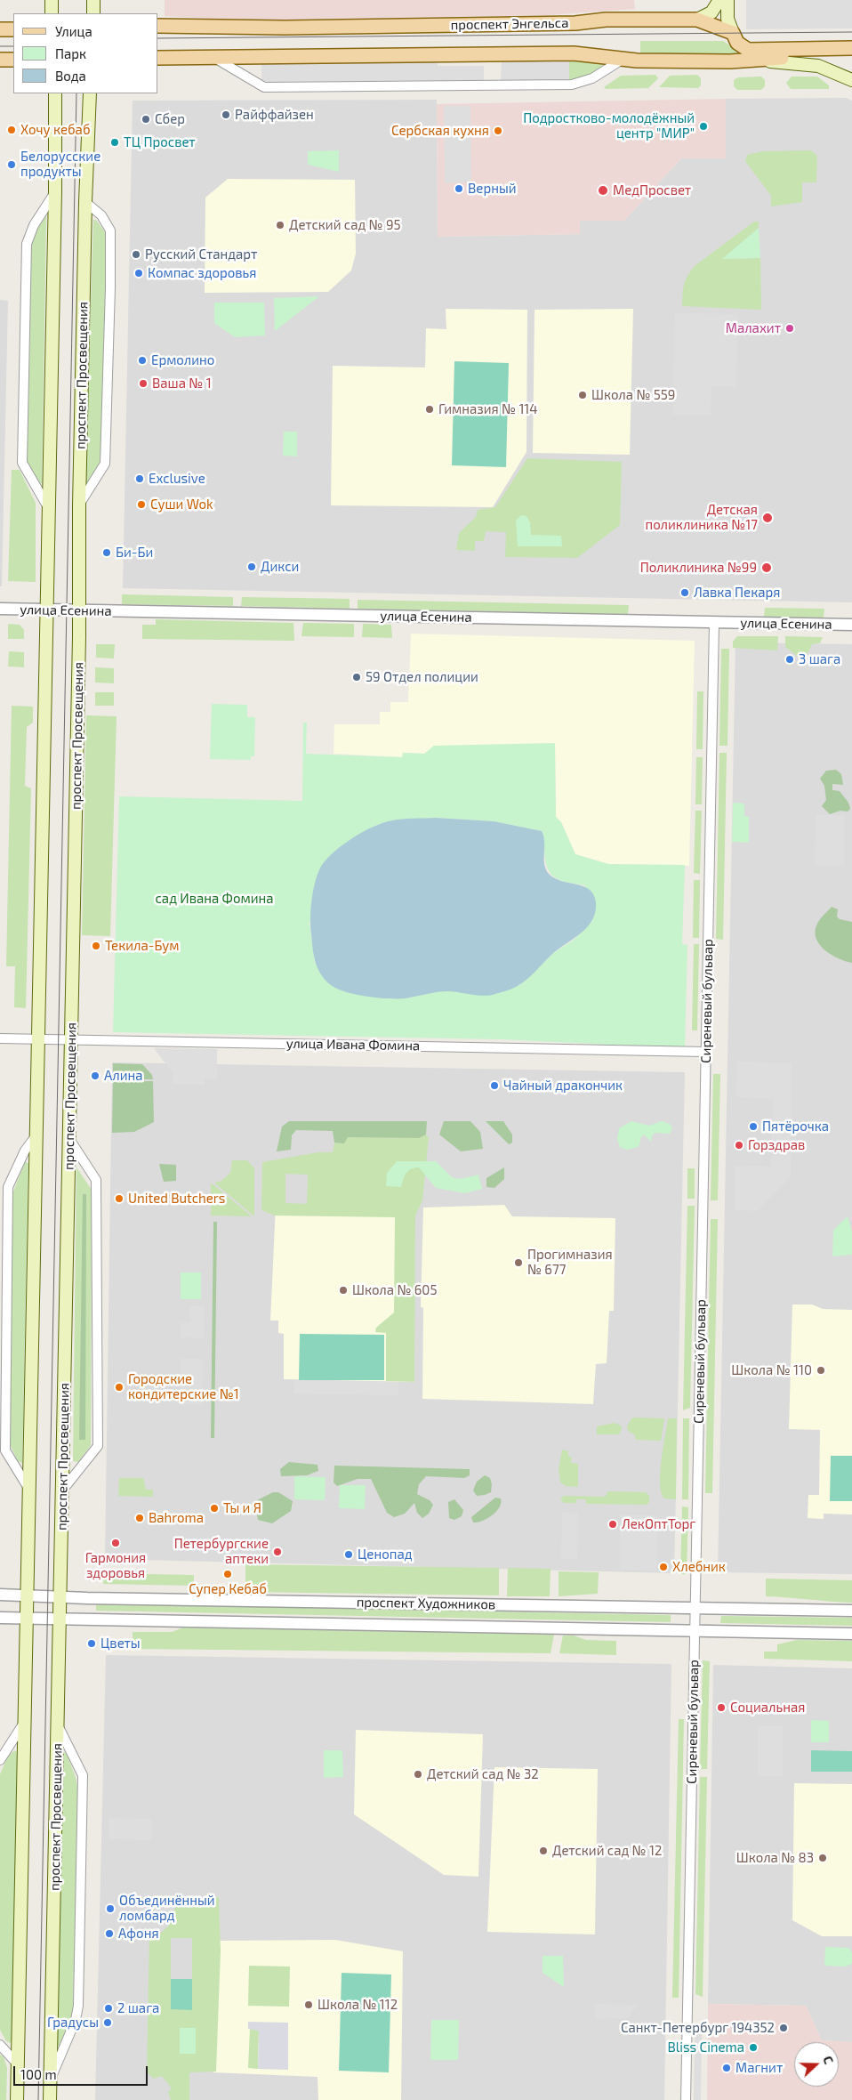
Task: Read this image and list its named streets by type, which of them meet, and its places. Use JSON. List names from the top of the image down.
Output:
{
  "streets": {
    "main road": ["проспект Энгельса", "проспект Просвещения"],
    "street": [
      "улица Есенина",
      "Сиреневый бульвар",
      "улица Ивана Фомина",
      "проспект Художников"
    ]
  },
  "crossings": [
    ["проспект Просвещения", "улица Есенина"],
    ["проспект Просвещения", "улица Ивана Фомина"],
    ["проспект Просвещения", "проспект Художников"],
    ["улица Есенина", "Сиреневый бульвар"],
    ["Сиреневый бульвар", "улица Ивана Фомина"],
    ["Сиреневый бульвар", "проспект Художников"]
  ],
  "parks": ["сад Ивана Фомина"],
  "places": [
    "Райффайзен",
    "Сбер",
    "Подростково-молодёжный центр \"МИР\"",
    "Хочу кебаб",
    "Сербская кухня",
    "ТЦ Просвет",
    "Белорусские продукты",
    "Верный",
    "МедПросвет",
    "Детский сад № 95",
    "Русский Стандарт",
    "Компас здоровья",
    "Малахит",
    "Ермолино",
    "Ваша № 1",
    "Школа № 559",
    "Гимназия № 114",
    "Exclusive",
    "Суши Wok",
    "Детская поликлиника №17",
    "Би-Би",
    "Дикси",
    "Поликлиника №99",
    "Лавка Пекаря",
    "3 шага",
    "59 Отдел полиции",
    "Текила-Бум",
    "Алина",
    "Чайный дракончик",
    "Пятёрочка",
    "Горздрав",
    "United Butchers",
    "Прогимназия № 677",
    "Школа № 605",
    "Школа № 110",
    "Городские кондитерские №1",
    "Ты и Я",
    "Bahroma",
    "ЛекОптТорг",
    "Гармония здоровья",
    "Петербургские аптеки",
    "Ценопад",
    "Хлебник",
    "Супер Кебаб",
    "Цветы",
    "Социальная",
    "Детский сад № 32",
    "Детский сад № 12",
    "Школа № 83",
    "Объединённый ломбард",
    "Афоня",
    "Школа № 112",
    "2 шага",
    "Градусы",
    "Санкт-Петербург 194352",
    "Bliss Cinema",
    "Магнит"
  ],
  "legend": ["Улица", "Парк", "Вода"],
  "scale_bar": "100 m",
  "north": "right"
}
